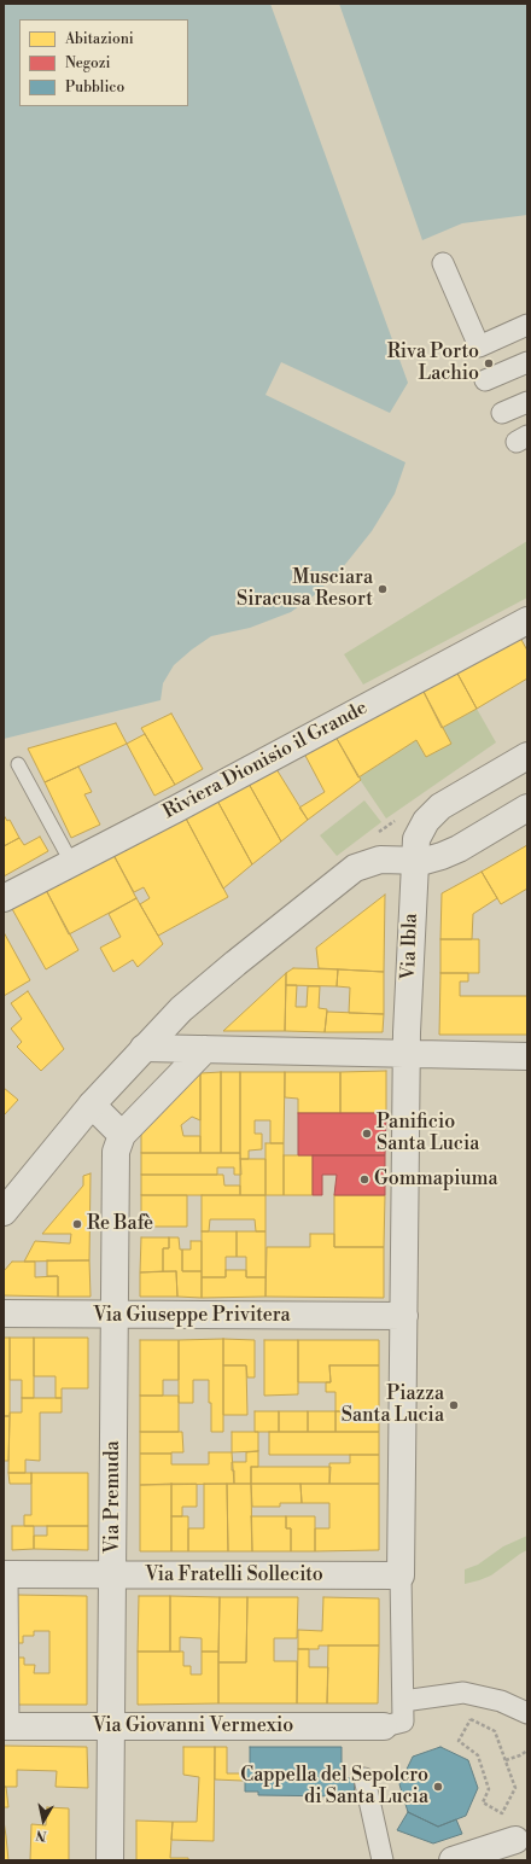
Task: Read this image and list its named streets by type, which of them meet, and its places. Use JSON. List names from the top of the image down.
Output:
{
  "streets": {
    "street": [
      "Riviera Dionisio il Grande",
      "Via Ibla",
      "Via Giuseppe Privitera",
      "Via Premuda",
      "Via Fratelli Sollecito",
      "Via Giovanni Vermexio"
    ]
  },
  "crossings": [
    ["Via Ibla", "Via Giuseppe Privitera"],
    ["Via Ibla", "Via Fratelli Sollecito"],
    ["Via Giuseppe Privitera", "Via Premuda"],
    ["Via Premuda", "Via Fratelli Sollecito"],
    ["Via Premuda", "Via Giovanni Vermexio"]
  ],
  "places": [
    "Riva Porto Lachio",
    "Musciara Siracusa Resort",
    "Panificio Santa Lucia",
    "Gommapiuma",
    "Re Bafè",
    "Piazza Santa Lucia",
    "Cappella del Sepolcro di Santa Lucia"
  ],
  "legend": ["Abitazioni", "Negozi", "Pubblico"],
  "north": "bottom"
}
